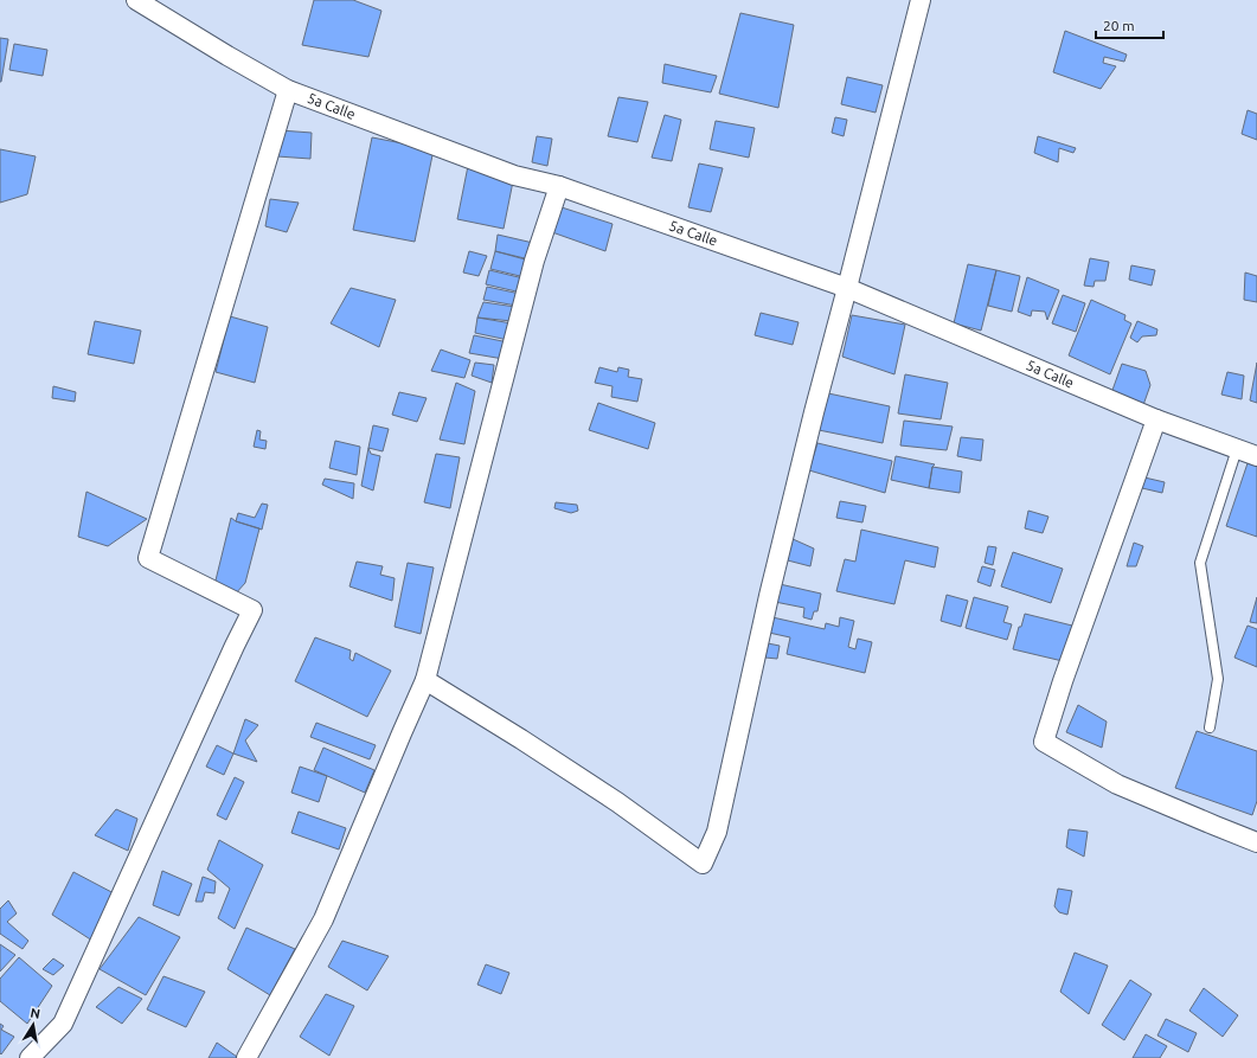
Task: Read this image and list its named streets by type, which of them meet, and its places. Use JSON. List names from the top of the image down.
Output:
{
  "streets": {
    "street": ["5a Calle"]
  },
  "scale_bar": "20 m",
  "north": "top"
}
